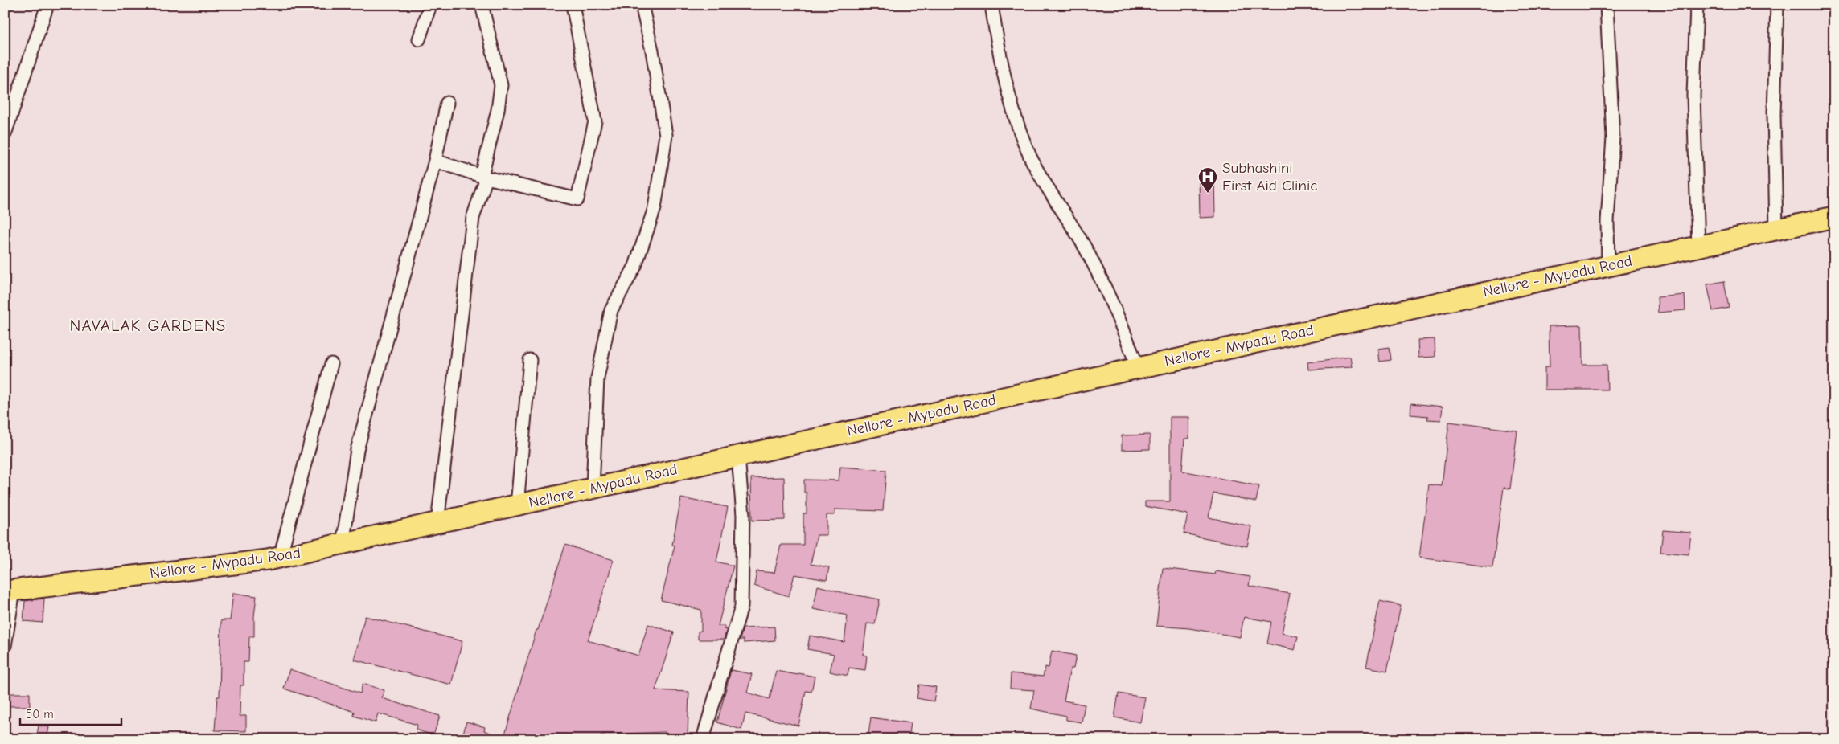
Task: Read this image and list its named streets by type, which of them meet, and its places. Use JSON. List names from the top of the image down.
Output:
{
  "streets": {
    "main road": ["Nellore - Mypadu Road"]
  },
  "districts": ["NAVALAK GARDENS"],
  "places": {
    "hospital": ["Subhashini First Aid Clinic"]
  },
  "scale_bar": "50 m"
}
